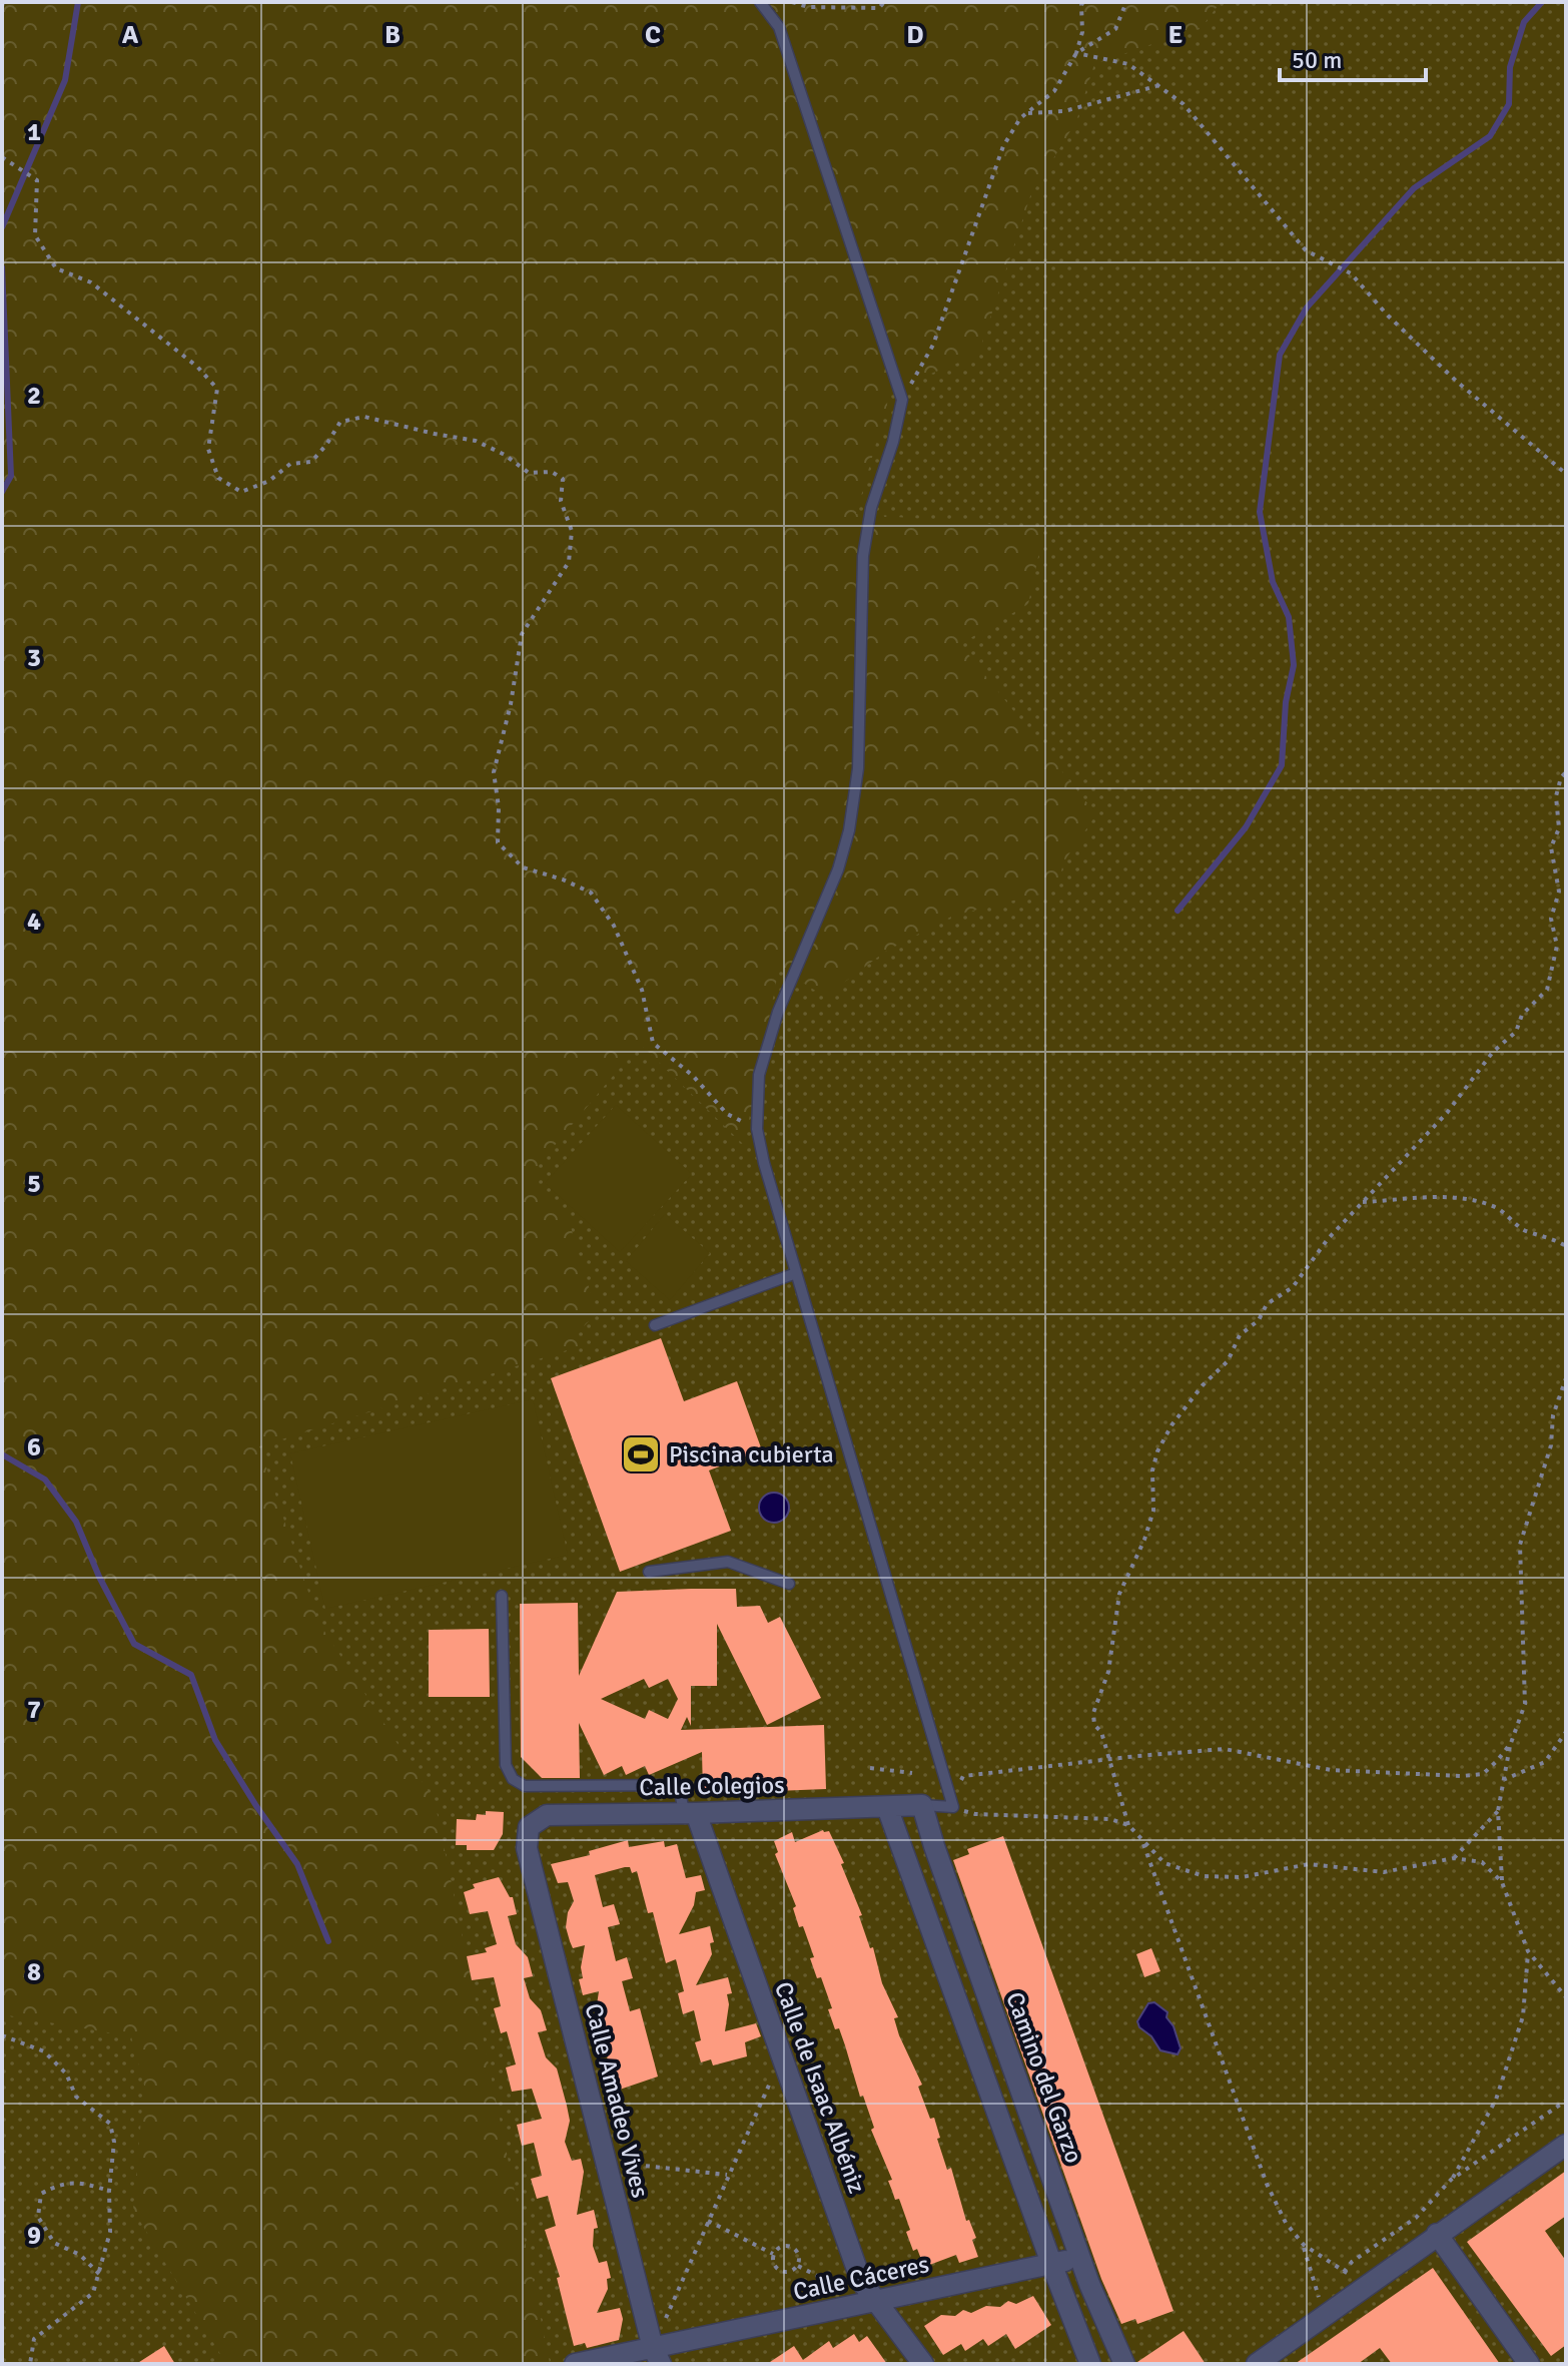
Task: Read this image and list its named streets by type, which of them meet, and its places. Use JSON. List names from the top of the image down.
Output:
{
  "streets": {
    "street": [
      "Calle Colegios",
      "Camino del Garzo",
      "Calle de Isaac Albéniz",
      "Calle Amadeo Vives",
      "Calle Cáceres"
    ]
  },
  "crossings": [
    ["Calle Colegios", "Camino del Garzo"],
    ["Calle Colegios", "Calle de Isaac Albéniz"],
    ["Calle Colegios", "Calle Amadeo Vives"],
    ["Camino del Garzo", "Calle Cáceres"],
    ["Calle de Isaac Albéniz", "Calle Cáceres"],
    ["Calle Amadeo Vives", "Calle Cáceres"]
  ],
  "places": {
    "sports": ["Piscina cubierta"]
  },
  "scale_bar": "50 m",
  "grid": {
    "columns": [
      "A",
      "B",
      "C",
      "D",
      "E"
    ],
    "rows": [
      "1",
      "2",
      "3",
      "4",
      "5",
      "6",
      "7",
      "8",
      "9"
    ]
  }
}
